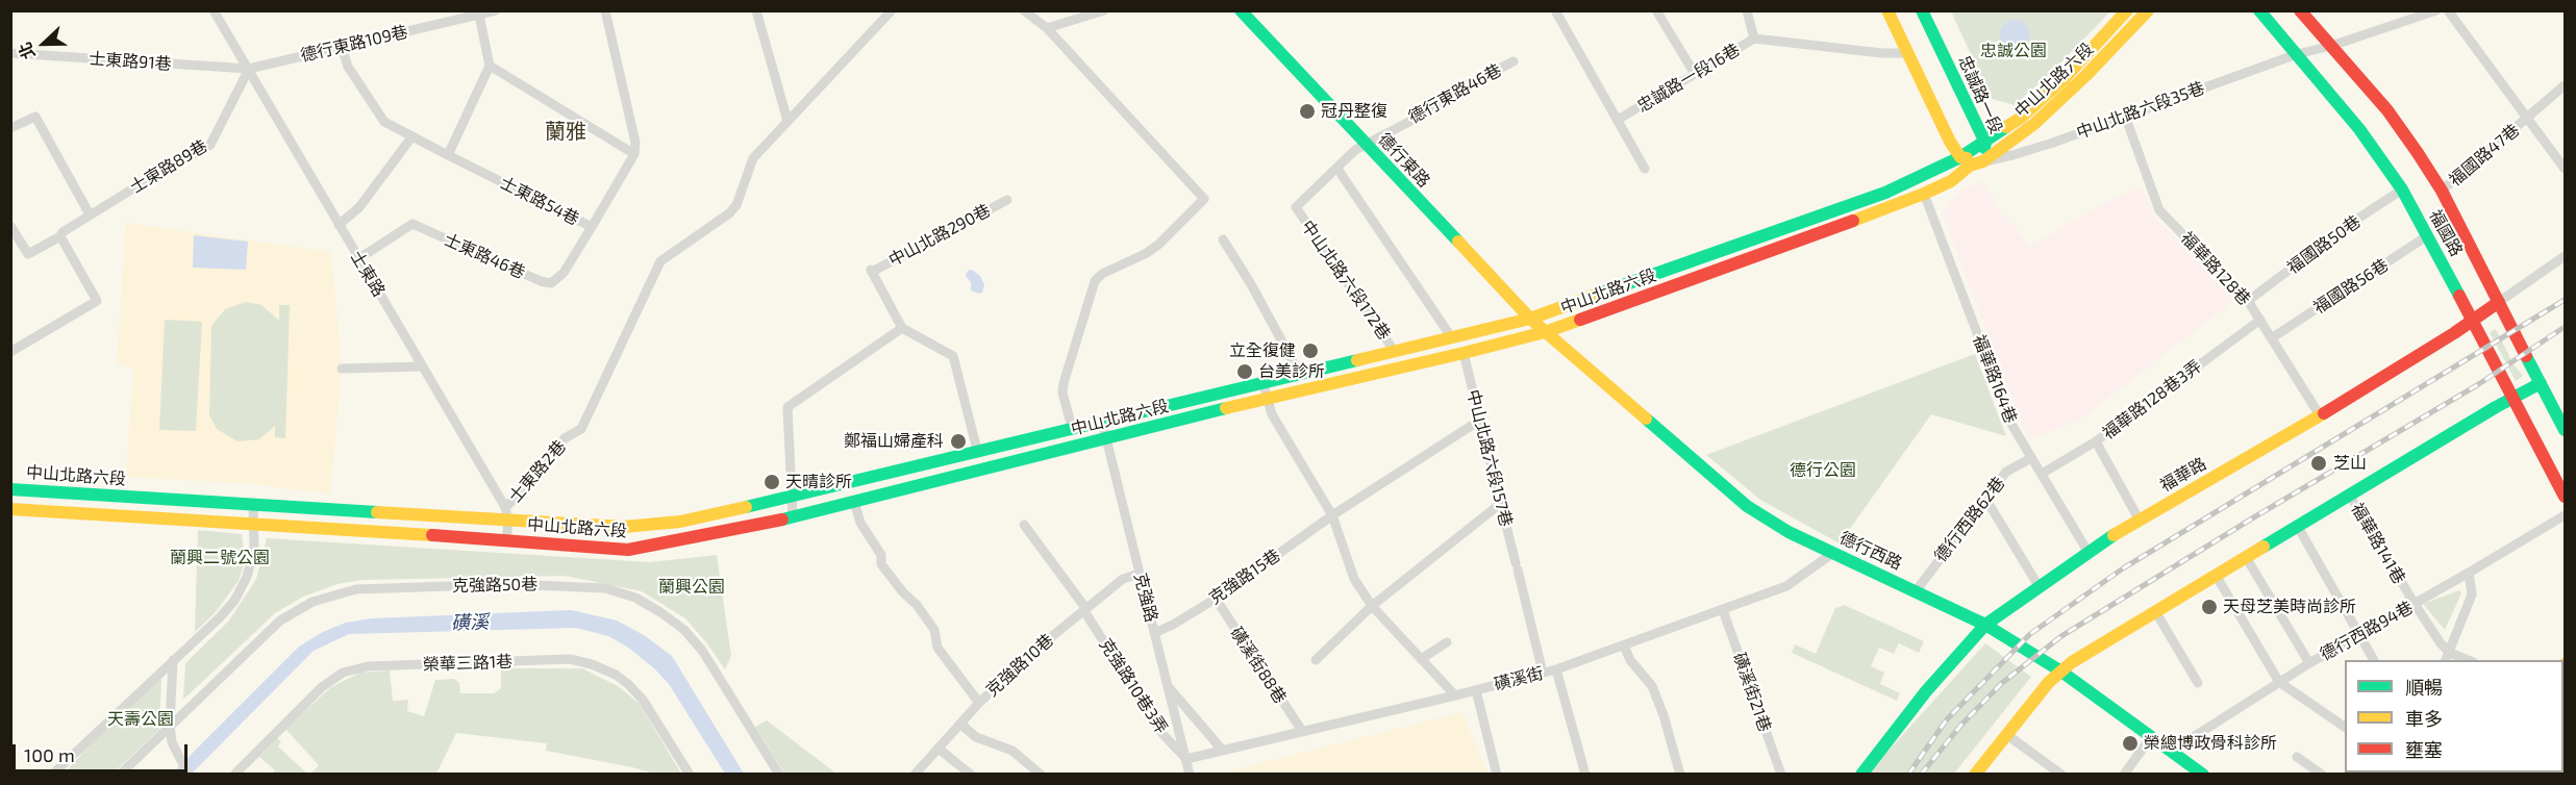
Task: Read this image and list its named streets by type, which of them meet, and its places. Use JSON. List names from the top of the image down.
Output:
{
  "streets": {
    "main road": [
      "中山北路六段",
      "忠誠路一段",
      "德行東路",
      "福國路",
      "福華路",
      "德行西路"
    ],
    "street": [
      "德行東路109巷",
      "士東路91巷",
      "忠誠路一段16巷",
      "德行東路46巷",
      "中山北路六段35巷",
      "福國路47巷",
      "士東路89巷",
      "士東路54巷",
      "中山北路290巷",
      "福國路50巷",
      "士東路46巷",
      "福華路128巷",
      "士東路",
      "中山北路六段172巷",
      "福國路56巷",
      "福華路164巷",
      "福華路128巷3弄",
      "中山北路六段157巷",
      "士東路2巷",
      "德行西路62巷",
      "福華路141巷",
      "克強路15巷",
      "克強路50巷",
      "克強路",
      "德行西路94巷",
      "榮華三路1巷",
      "克強路10巷",
      "磺溪街88巷",
      "磺溪街",
      "克強路10巷3弄",
      "磺溪街21巷"
    ]
  },
  "crossings": [
    ["德行東路109巷", "士東路91巷"],
    ["德行東路109巷", "士東路89巷"],
    ["德行東路109巷", "士東路54巷"],
    ["德行東路109巷", "士東路"],
    ["士東路91巷", "士東路89巷"],
    ["士東路91巷", "士東路"],
    ["中山北路六段", "忠誠路一段"],
    ["中山北路六段", "中山北路六段35巷"],
    ["中山北路六段", "德行東路"],
    ["中山北路六段", "士東路"],
    ["中山北路六段", "中山北路六段172巷"],
    ["中山北路六段", "福華路164巷"],
    ["中山北路六段", "中山北路六段157巷"],
    ["中山北路六段", "德行西路"],
    ["中山北路六段", "克強路"],
    ["德行東路46巷", "德行東路"],
    ["德行東路46巷", "中山北路六段172巷"],
    ["忠誠路一段", "中山北路六段35巷"],
    ["中山北路六段35巷", "福國路"],
    ["中山北路六段35巷", "福華路128巷"],
    ["福國路47巷", "福國路"],
    ["德行東路", "德行西路"],
    ["士東路89巷", "士東路"],
    ["士東路54巷", "士東路46巷"],
    ["福國路", "福國路50巷"],
    ["福國路", "福國路56巷"],
    ["福國路", "福華路"],
    ["福國路50巷", "福華路128巷"],
    ["士東路46巷", "士東路"],
    ["福華路128巷", "福國路56巷"],
    ["福華路128巷", "福華路128巷3弄"],
    ["福華路128巷", "福華路"],
    ["士東路", "士東路2巷"],
    ["福華路164巷", "福華路128巷3弄"],
    ["福華路164巷", "福華路"],
    ["福華路164巷", "德行西路62巷"],
    ["中山北路六段157巷", "克強路15巷"],
    ["中山北路六段157巷", "磺溪街"],
    ["福華路", "德行西路"],
    ["德行西路62巷", "德行西路"],
    ["福華路141巷", "德行西路94巷"],
    ["德行西路", "德行西路94巷"],
    ["德行西路", "磺溪街"],
    ["克強路15巷", "克強路"],
    ["克強路15巷", "磺溪街88巷"],
    ["克強路", "克強路10巷"],
    ["克強路", "磺溪街"],
    ["克強路", "克強路10巷3弄"],
    ["克強路10巷", "克強路10巷3弄"],
    ["磺溪街88巷", "磺溪街"],
    ["磺溪街", "克強路10巷3弄"],
    ["磺溪街", "磺溪街21巷"]
  ],
  "districts": ["蘭雅"],
  "water": ["磺溪"],
  "parks": [
    "忠誠公園",
    "德行公園",
    "蘭興二號公園",
    "蘭興公園",
    "天壽公園"
  ],
  "places": [
    "冠丹整復",
    "立全復健",
    "台美診所",
    "鄭福山婦產科",
    "芝山",
    "天晴診所",
    "天母芝美時尚診所",
    "榮總博政骨科診所"
  ],
  "legend": ["順暢", "車多", "壅塞"],
  "scale_bar": "100 m",
  "north": "left"
}
